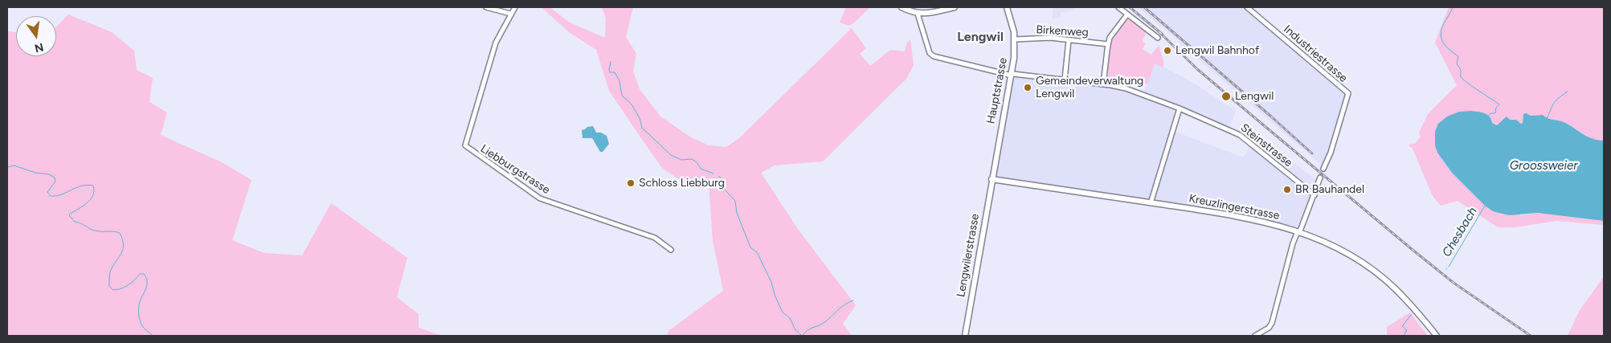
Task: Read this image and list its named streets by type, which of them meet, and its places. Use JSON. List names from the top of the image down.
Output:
{
  "streets": {
    "street": [
      "Birkenweg",
      "Industriestrasse",
      "Hauptstrasse",
      "Steinstrasse",
      "Liebburgstrasse",
      "Kreuzlingerstrasse",
      "Lengwilerstrasse"
    ]
  },
  "crossings": [
    ["Birkenweg", "Hauptstrasse"],
    ["Hauptstrasse", "Steinstrasse"],
    ["Hauptstrasse", "Kreuzlingerstrasse"],
    ["Hauptstrasse", "Lengwilerstrasse"],
    ["Kreuzlingerstrasse", "Lengwilerstrasse"]
  ],
  "districts": ["Lengwil"],
  "water": ["Groossweier", "Chesbach"],
  "places": [
    "Lengwil Bahnhof",
    "Gemeindeverwaltung Lengwil",
    "Lengwil",
    "Schloss Liebburg",
    "BR Bauhandel"
  ],
  "north": "bottom"
}
